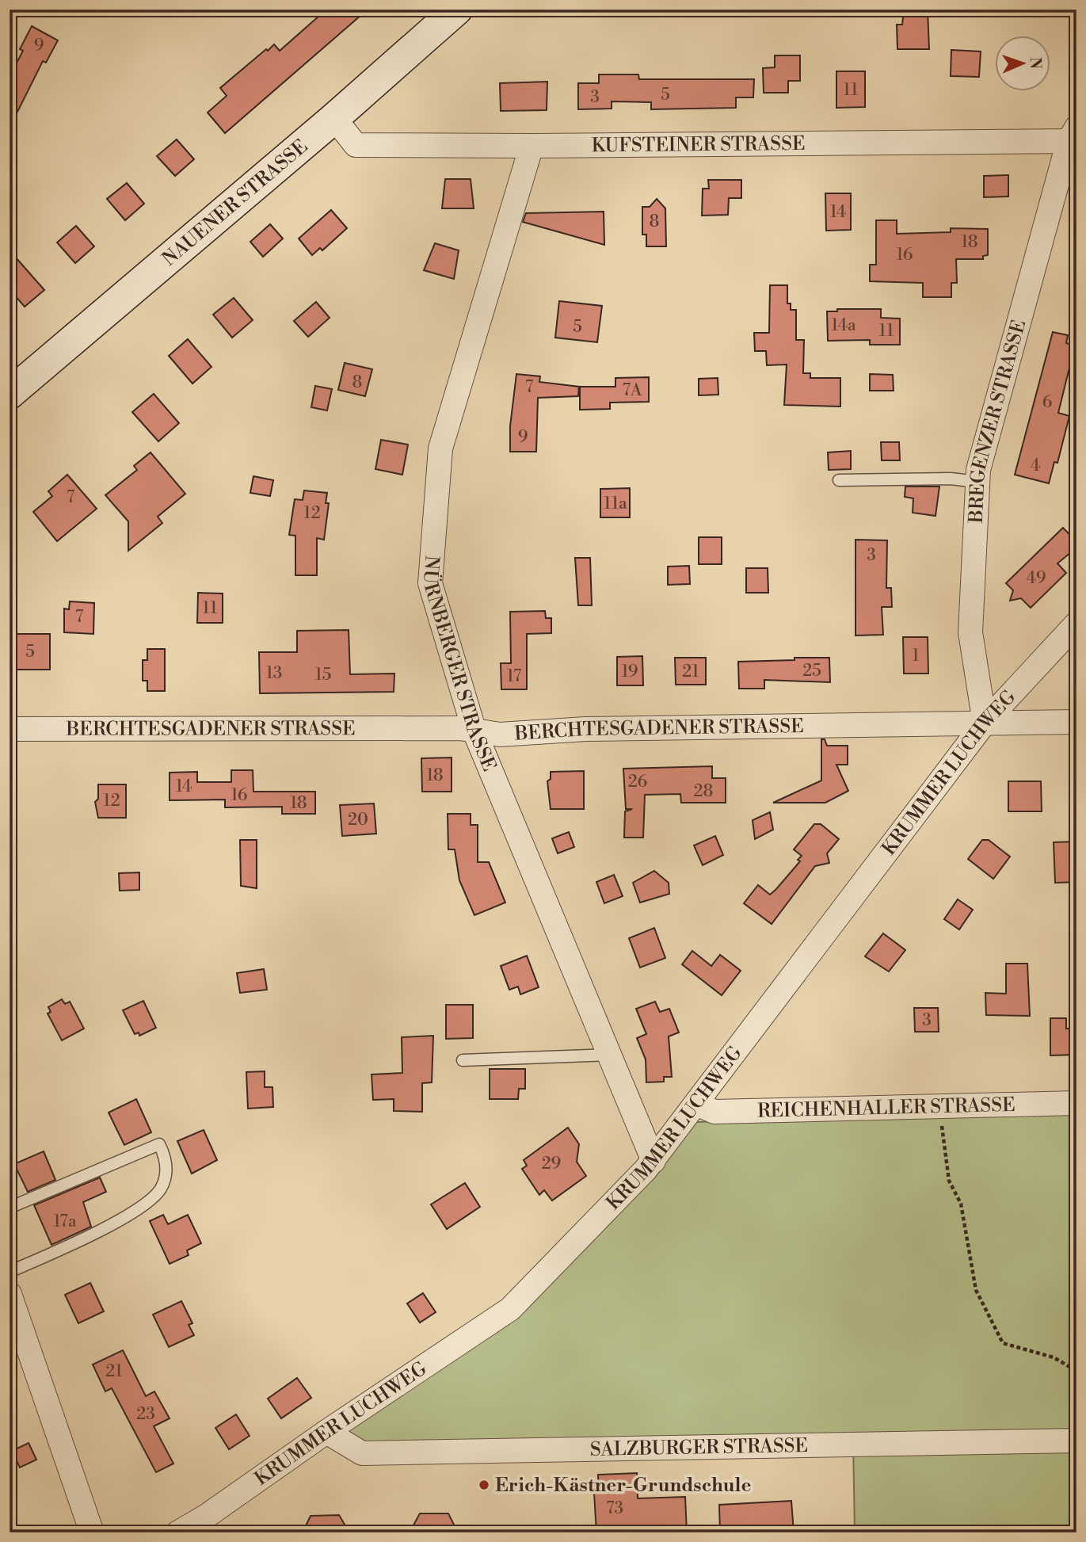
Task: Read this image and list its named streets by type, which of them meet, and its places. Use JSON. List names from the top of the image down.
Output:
{
  "streets": {
    "main road": ["NAUENER STRASSE"],
    "street": [
      "KUFSTEINER STRASSE",
      "BREGENZER STRASSE",
      "NÜRNBERGER STRASSE",
      "BERCHTESGADENER STRASSE",
      "KRUMMER LUCHWEG",
      "REICHENHALLER STRASSE",
      "SALZBURGER STRASSE"
    ]
  },
  "crossings": [
    ["KUFSTEINER STRASSE", "NAUENER STRASSE"],
    ["KUFSTEINER STRASSE", "BREGENZER STRASSE"],
    ["KUFSTEINER STRASSE", "NÜRNBERGER STRASSE"],
    ["BREGENZER STRASSE", "BERCHTESGADENER STRASSE"],
    ["BREGENZER STRASSE", "KRUMMER LUCHWEG"],
    ["NÜRNBERGER STRASSE", "BERCHTESGADENER STRASSE"],
    ["NÜRNBERGER STRASSE", "KRUMMER LUCHWEG"],
    ["BERCHTESGADENER STRASSE", "KRUMMER LUCHWEG"],
    ["KRUMMER LUCHWEG", "REICHENHALLER STRASSE"],
    ["KRUMMER LUCHWEG", "SALZBURGER STRASSE"]
  ],
  "places": ["Erich-Kästner-Grundschule"],
  "house_numbers": [
    "9",
    "11",
    "5",
    "3",
    "14",
    "8",
    "18",
    "16",
    "14a",
    "5",
    "11",
    "8",
    "7",
    "7A",
    "6",
    "9",
    "4",
    "7",
    "11a",
    "12",
    "3",
    "49",
    "11",
    "7",
    "5",
    "1",
    "25",
    "19",
    "21",
    "13",
    "15",
    "17",
    "18",
    "26",
    "14",
    "28",
    "16",
    "12",
    "18",
    "20",
    "3",
    "29",
    "17a",
    "21",
    "23",
    "73"
  ],
  "north": "right"
}
